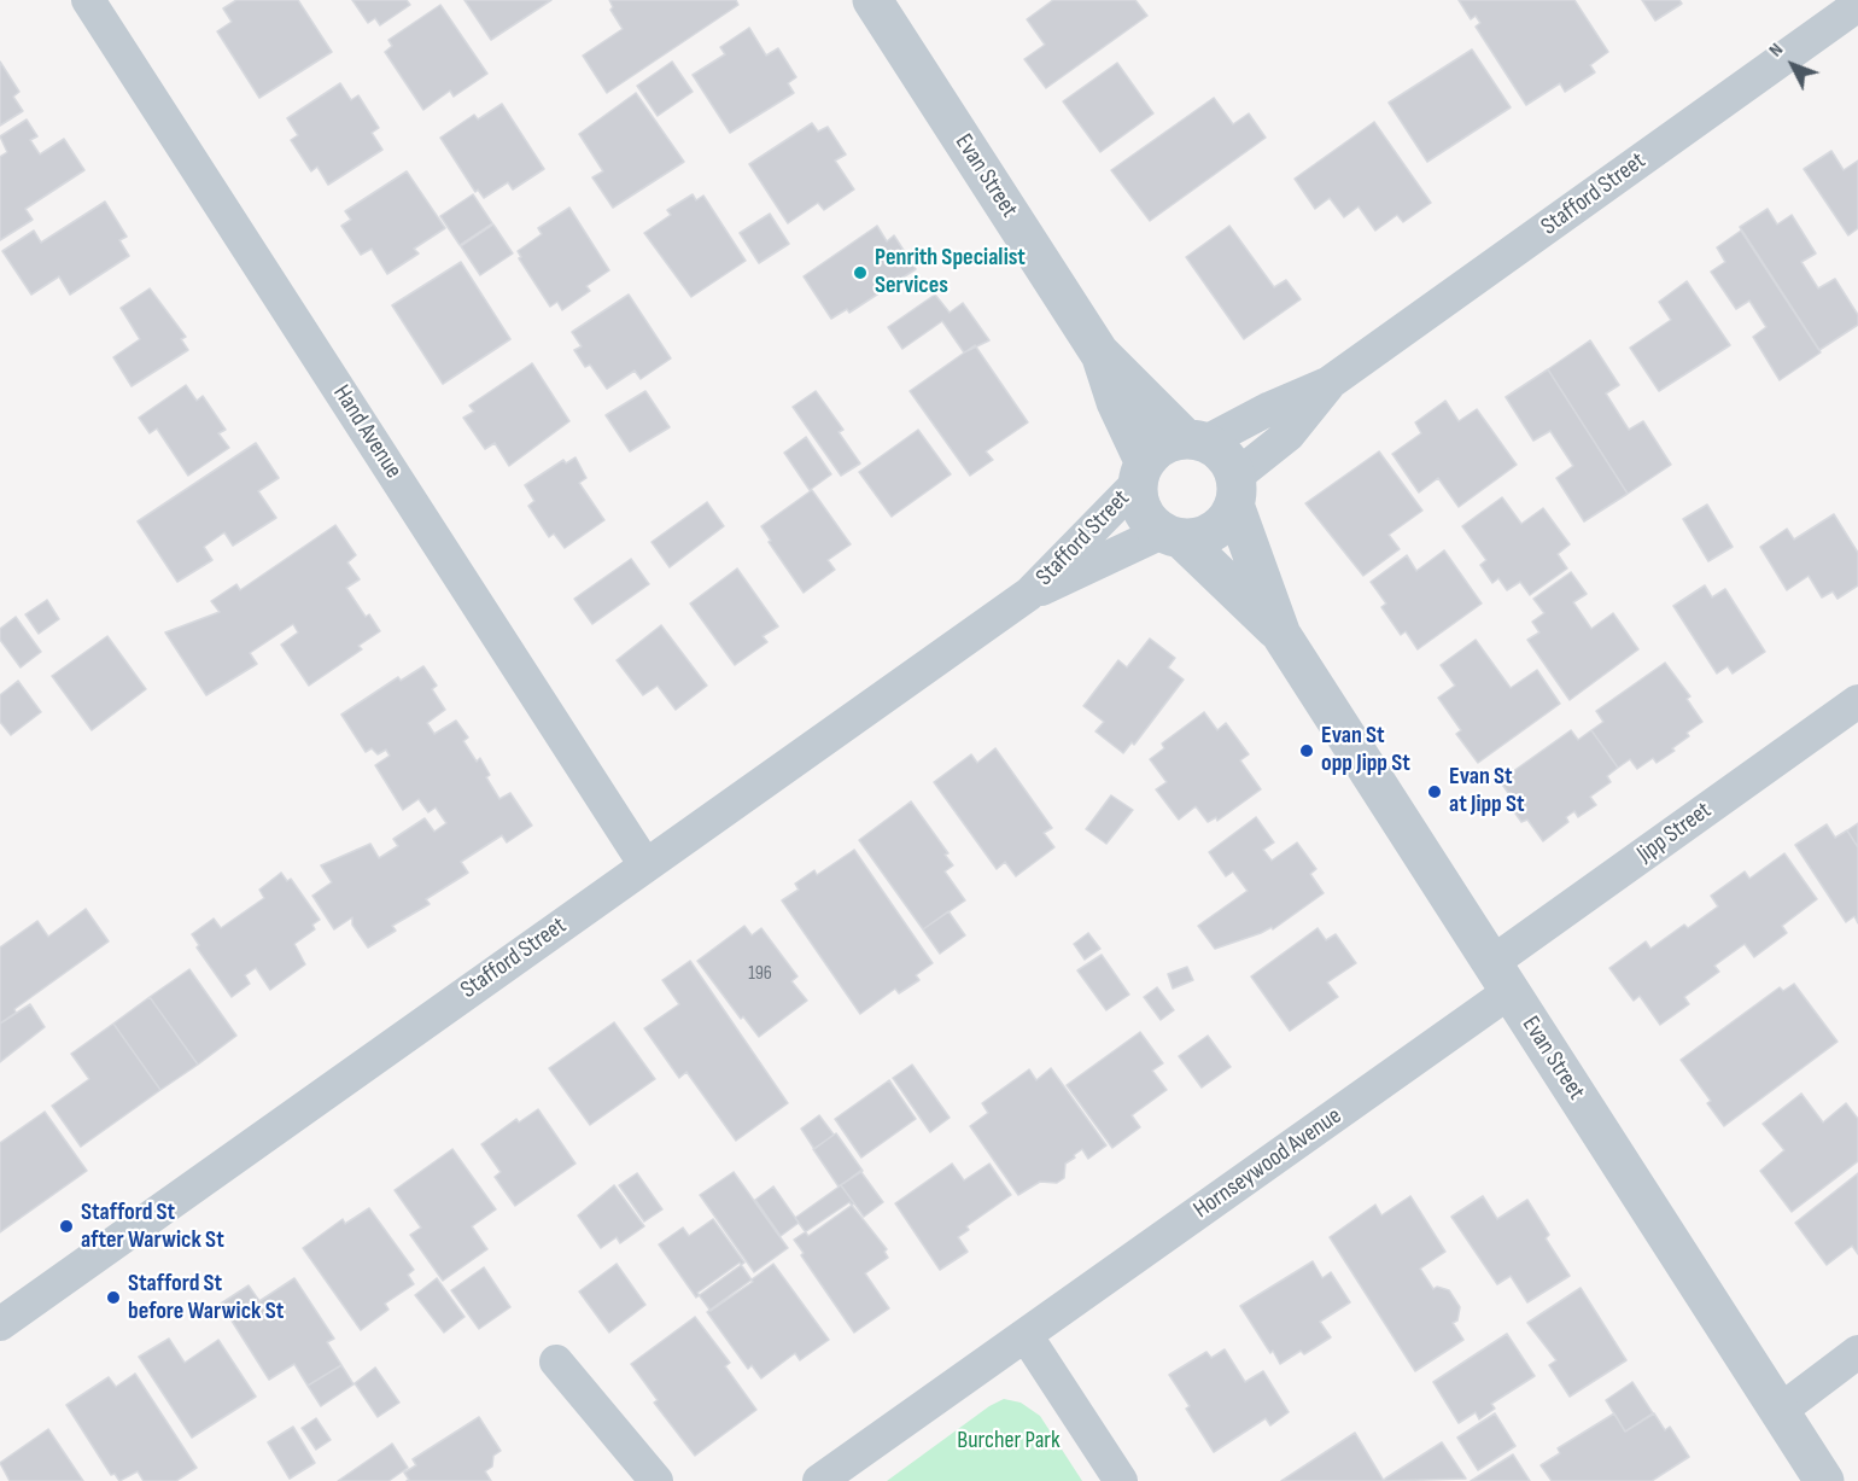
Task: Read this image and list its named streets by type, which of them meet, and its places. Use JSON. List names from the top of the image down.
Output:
{
  "streets": {
    "street": [
      "Evan Street",
      "Stafford Street",
      "Hand Avenue",
      "Jipp Street",
      "Hornseywood Avenue"
    ]
  },
  "crossings": [
    ["Evan Street", "Stafford Street"],
    ["Evan Street", "Jipp Street"],
    ["Evan Street", "Hornseywood Avenue"],
    ["Stafford Street", "Hand Avenue"],
    ["Jipp Street", "Hornseywood Avenue"]
  ],
  "parks": ["Burcher Park"],
  "places": [
    "Penrith Specialist Services",
    "Evan St opp Jipp St",
    "Evan St at Jipp St",
    "Stafford St after Warwick St",
    "Stafford St before Warwick St"
  ],
  "house_numbers": ["196"],
  "north": "top left"
}
